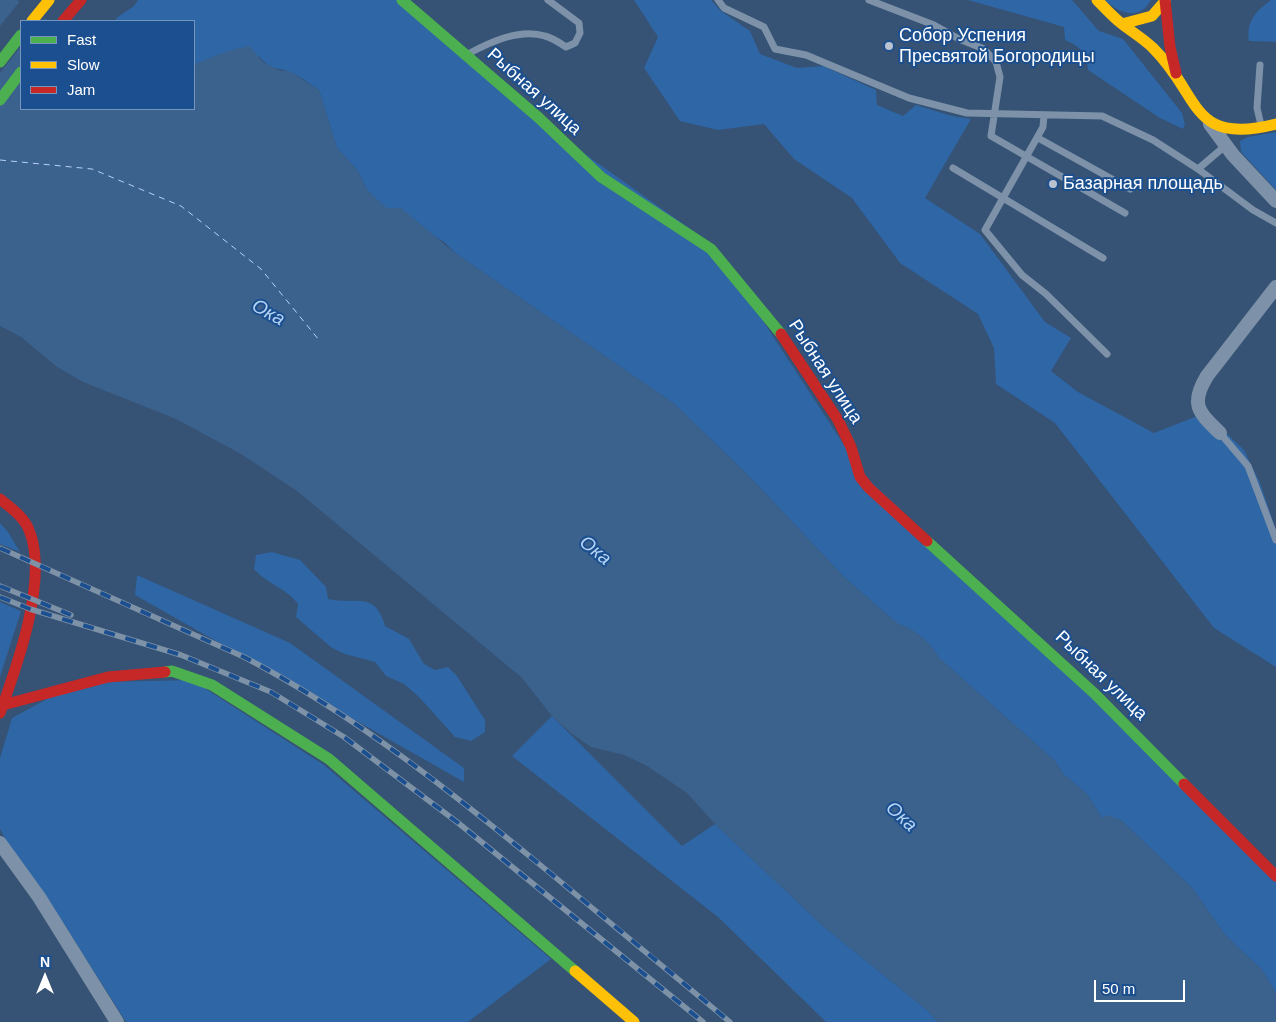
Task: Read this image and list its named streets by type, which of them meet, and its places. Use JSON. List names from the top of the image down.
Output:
{
  "streets": {
    "street": ["Рыбная улица"]
  },
  "water": ["Ока"],
  "places": ["Собор Успения Пресвятой Богородицы", "Базарная площадь"],
  "legend": ["Fast", "Slow", "Jam"],
  "scale_bar": "50 m",
  "north": "top"
}
